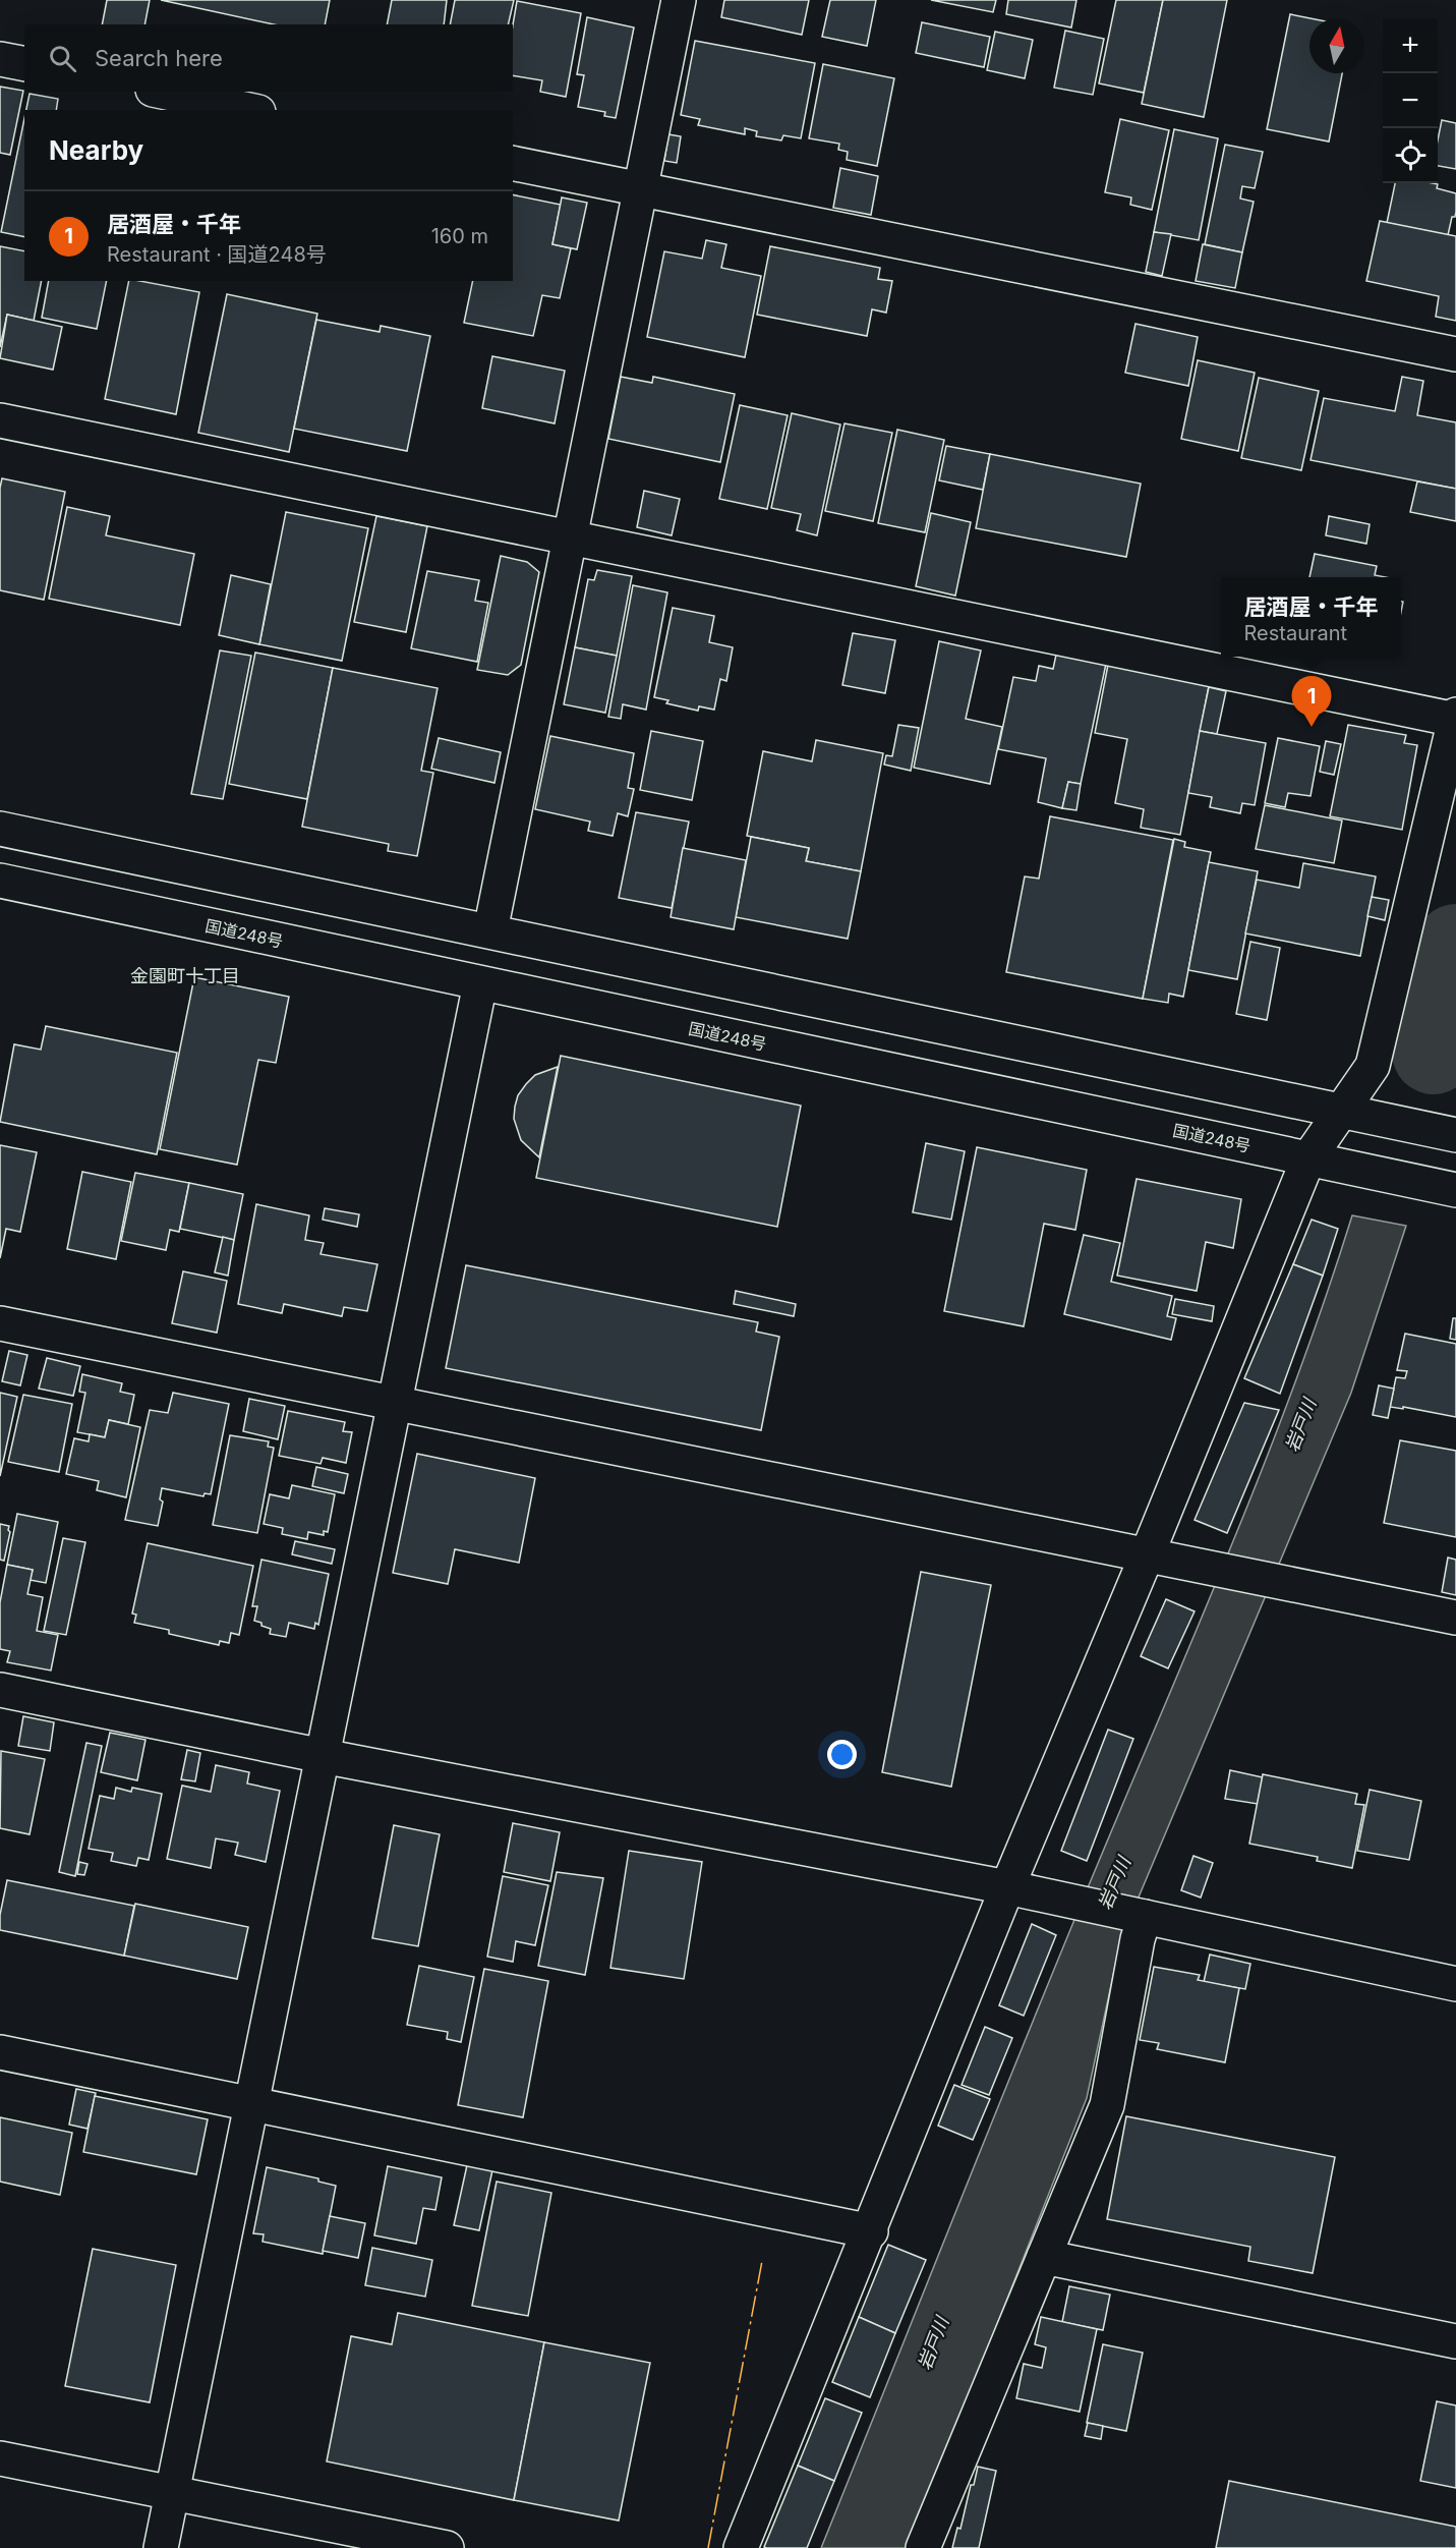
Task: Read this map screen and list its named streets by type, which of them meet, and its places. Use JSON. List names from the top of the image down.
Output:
{
  "streets": {
    "main road": ["国道248号"]
  },
  "districts": ["金園町十丁目"],
  "water": ["岩戸川"],
  "north": "top",
  "page": {
    "map_buttons": ["+", "−"],
    "search": "Search here",
    "heading": "Nearby",
    "list": [
      {
        "mark": "1",
        "name": "居酒屋・千年",
        "note": "Restaurant · 国道248号",
        "value": "160 m"
      }
    ],
    "popup": ["居酒屋・千年", "Restaurant"],
    "pins": "1"
  }
}
